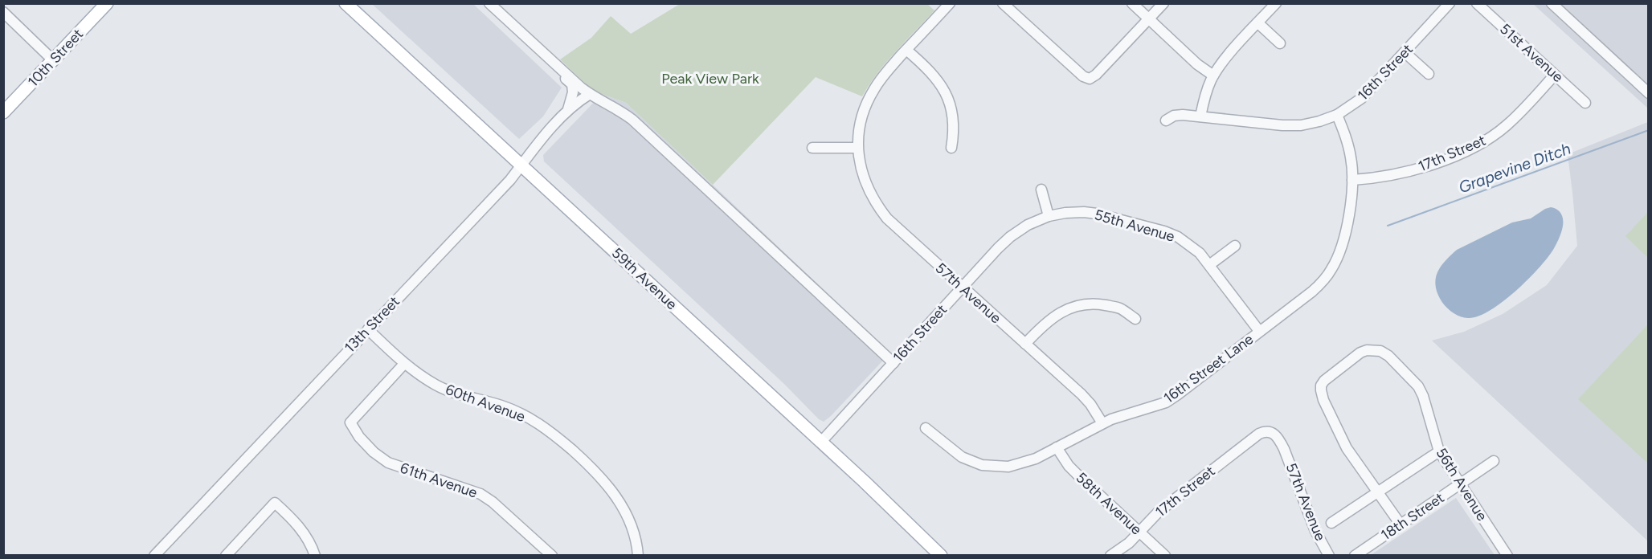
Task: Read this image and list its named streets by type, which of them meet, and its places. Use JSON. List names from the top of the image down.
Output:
{
  "streets": {
    "main road": ["10th Street", "59th Avenue"],
    "street": [
      "51st Avenue",
      "16th Street",
      "17th Street",
      "55th Avenue",
      "57th Avenue",
      "13th Street",
      "16th Street Lane",
      "60th Avenue",
      "61th Avenue",
      "56th Avenue",
      "58th Avenue",
      "18th Street"
    ]
  },
  "crossings": [
    ["51st Avenue", "17th Street"],
    ["16th Street", "55th Avenue"],
    ["16th Street", "59th Avenue"],
    ["16th Street", "57th Avenue"],
    ["16th Street", "16th Street Lane"],
    ["17th Street", "57th Avenue"],
    ["17th Street", "16th Street Lane"],
    ["17th Street", "58th Avenue"],
    ["55th Avenue", "16th Street Lane"],
    ["59th Avenue", "13th Street"],
    ["57th Avenue", "16th Street Lane"],
    ["13th Street", "60th Avenue"],
    ["16th Street Lane", "58th Avenue"],
    ["60th Avenue", "61th Avenue"],
    ["56th Avenue", "18th Street"]
  ],
  "water": ["Grapevine Ditch"],
  "parks": ["Peak View Park"]
}
